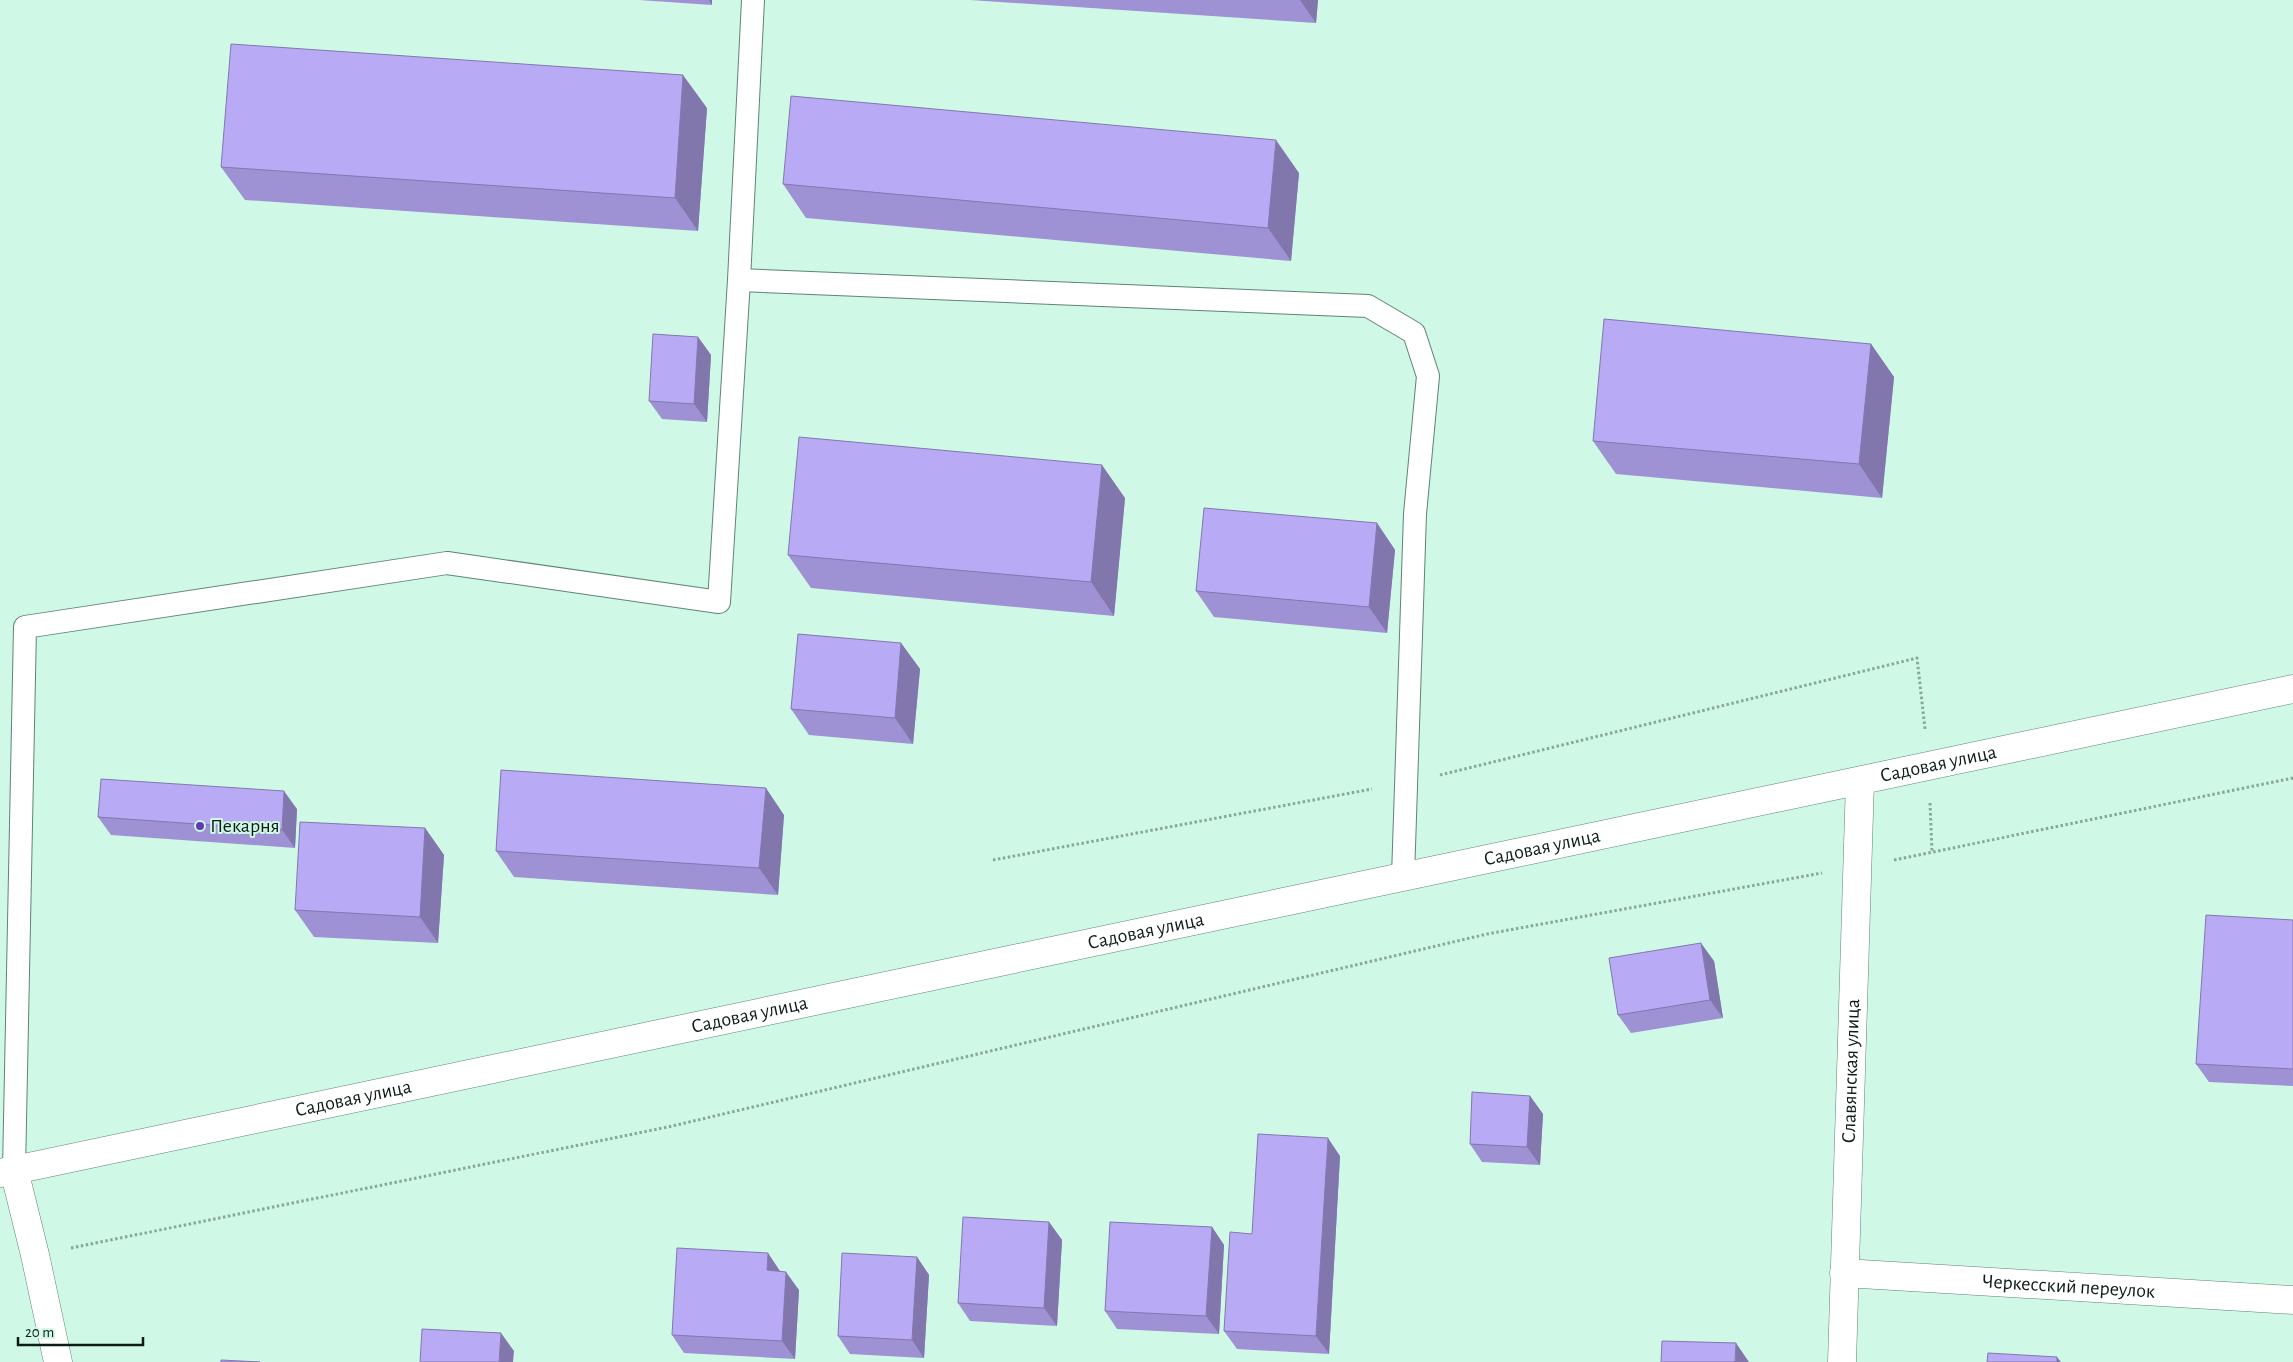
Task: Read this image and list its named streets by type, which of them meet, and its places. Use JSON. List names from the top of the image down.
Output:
{
  "streets": {
    "street": ["Садовая улица", "Славянская улица", "Черкесский переулок"]
  },
  "crossings": [
    ["Садовая улица", "Славянская улица"],
    ["Славянская улица", "Черкесский переулок"]
  ],
  "places": ["Пекарня"],
  "scale_bar": "20 m"
}
